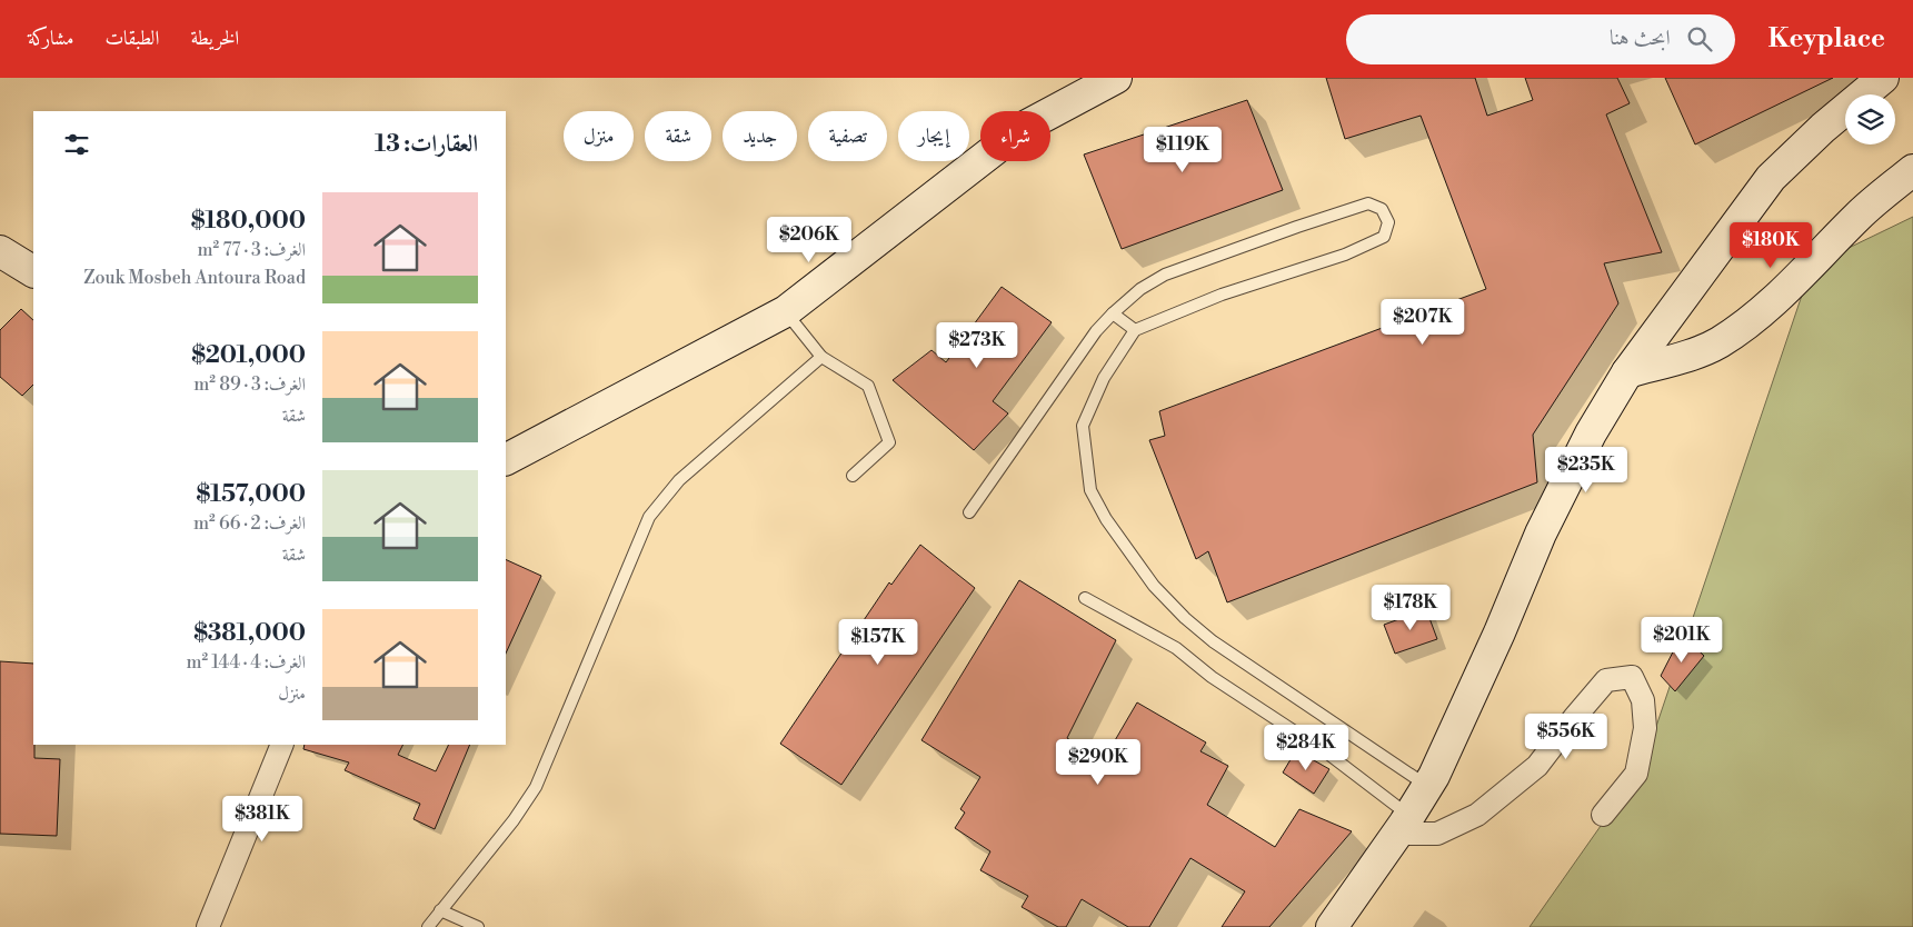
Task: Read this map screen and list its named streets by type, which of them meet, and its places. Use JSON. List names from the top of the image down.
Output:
{
  "page": {
    "header": "Keyplace",
    "search": "ابحث هنا",
    "nav": ["الخريطة", "الطبقات", "مشاركة"],
    "chip": [
      "شراء",
      "إيجار",
      "تصفية",
      "جديد",
      "شقة",
      "منزل"
    ],
    "heading": "العقارات: 13",
    "price": [
      "$119K",
      "$206K",
      "$180K",
      "$207K",
      "$273K",
      "$235K",
      "$178K",
      "$201K",
      "$157K",
      "$556K",
      "$284K",
      "$290K",
      "$381K"
    ],
    "list": [
      {
        "name": "$180,000",
        "note": "الغرف: 3 · 77 m² · Zouk Mosbeh Antoura Road"
      },
      {
        "name": "$201,000",
        "note": "الغرف: 3 · 89 m² · شقة"
      },
      {
        "name": "$157,000",
        "note": "الغرف: 2 · 66 m² · شقة"
      },
      {
        "name": "$381,000",
        "note": "الغرف: 4 · 144 m² · منزل"
      }
    ]
  }
}
